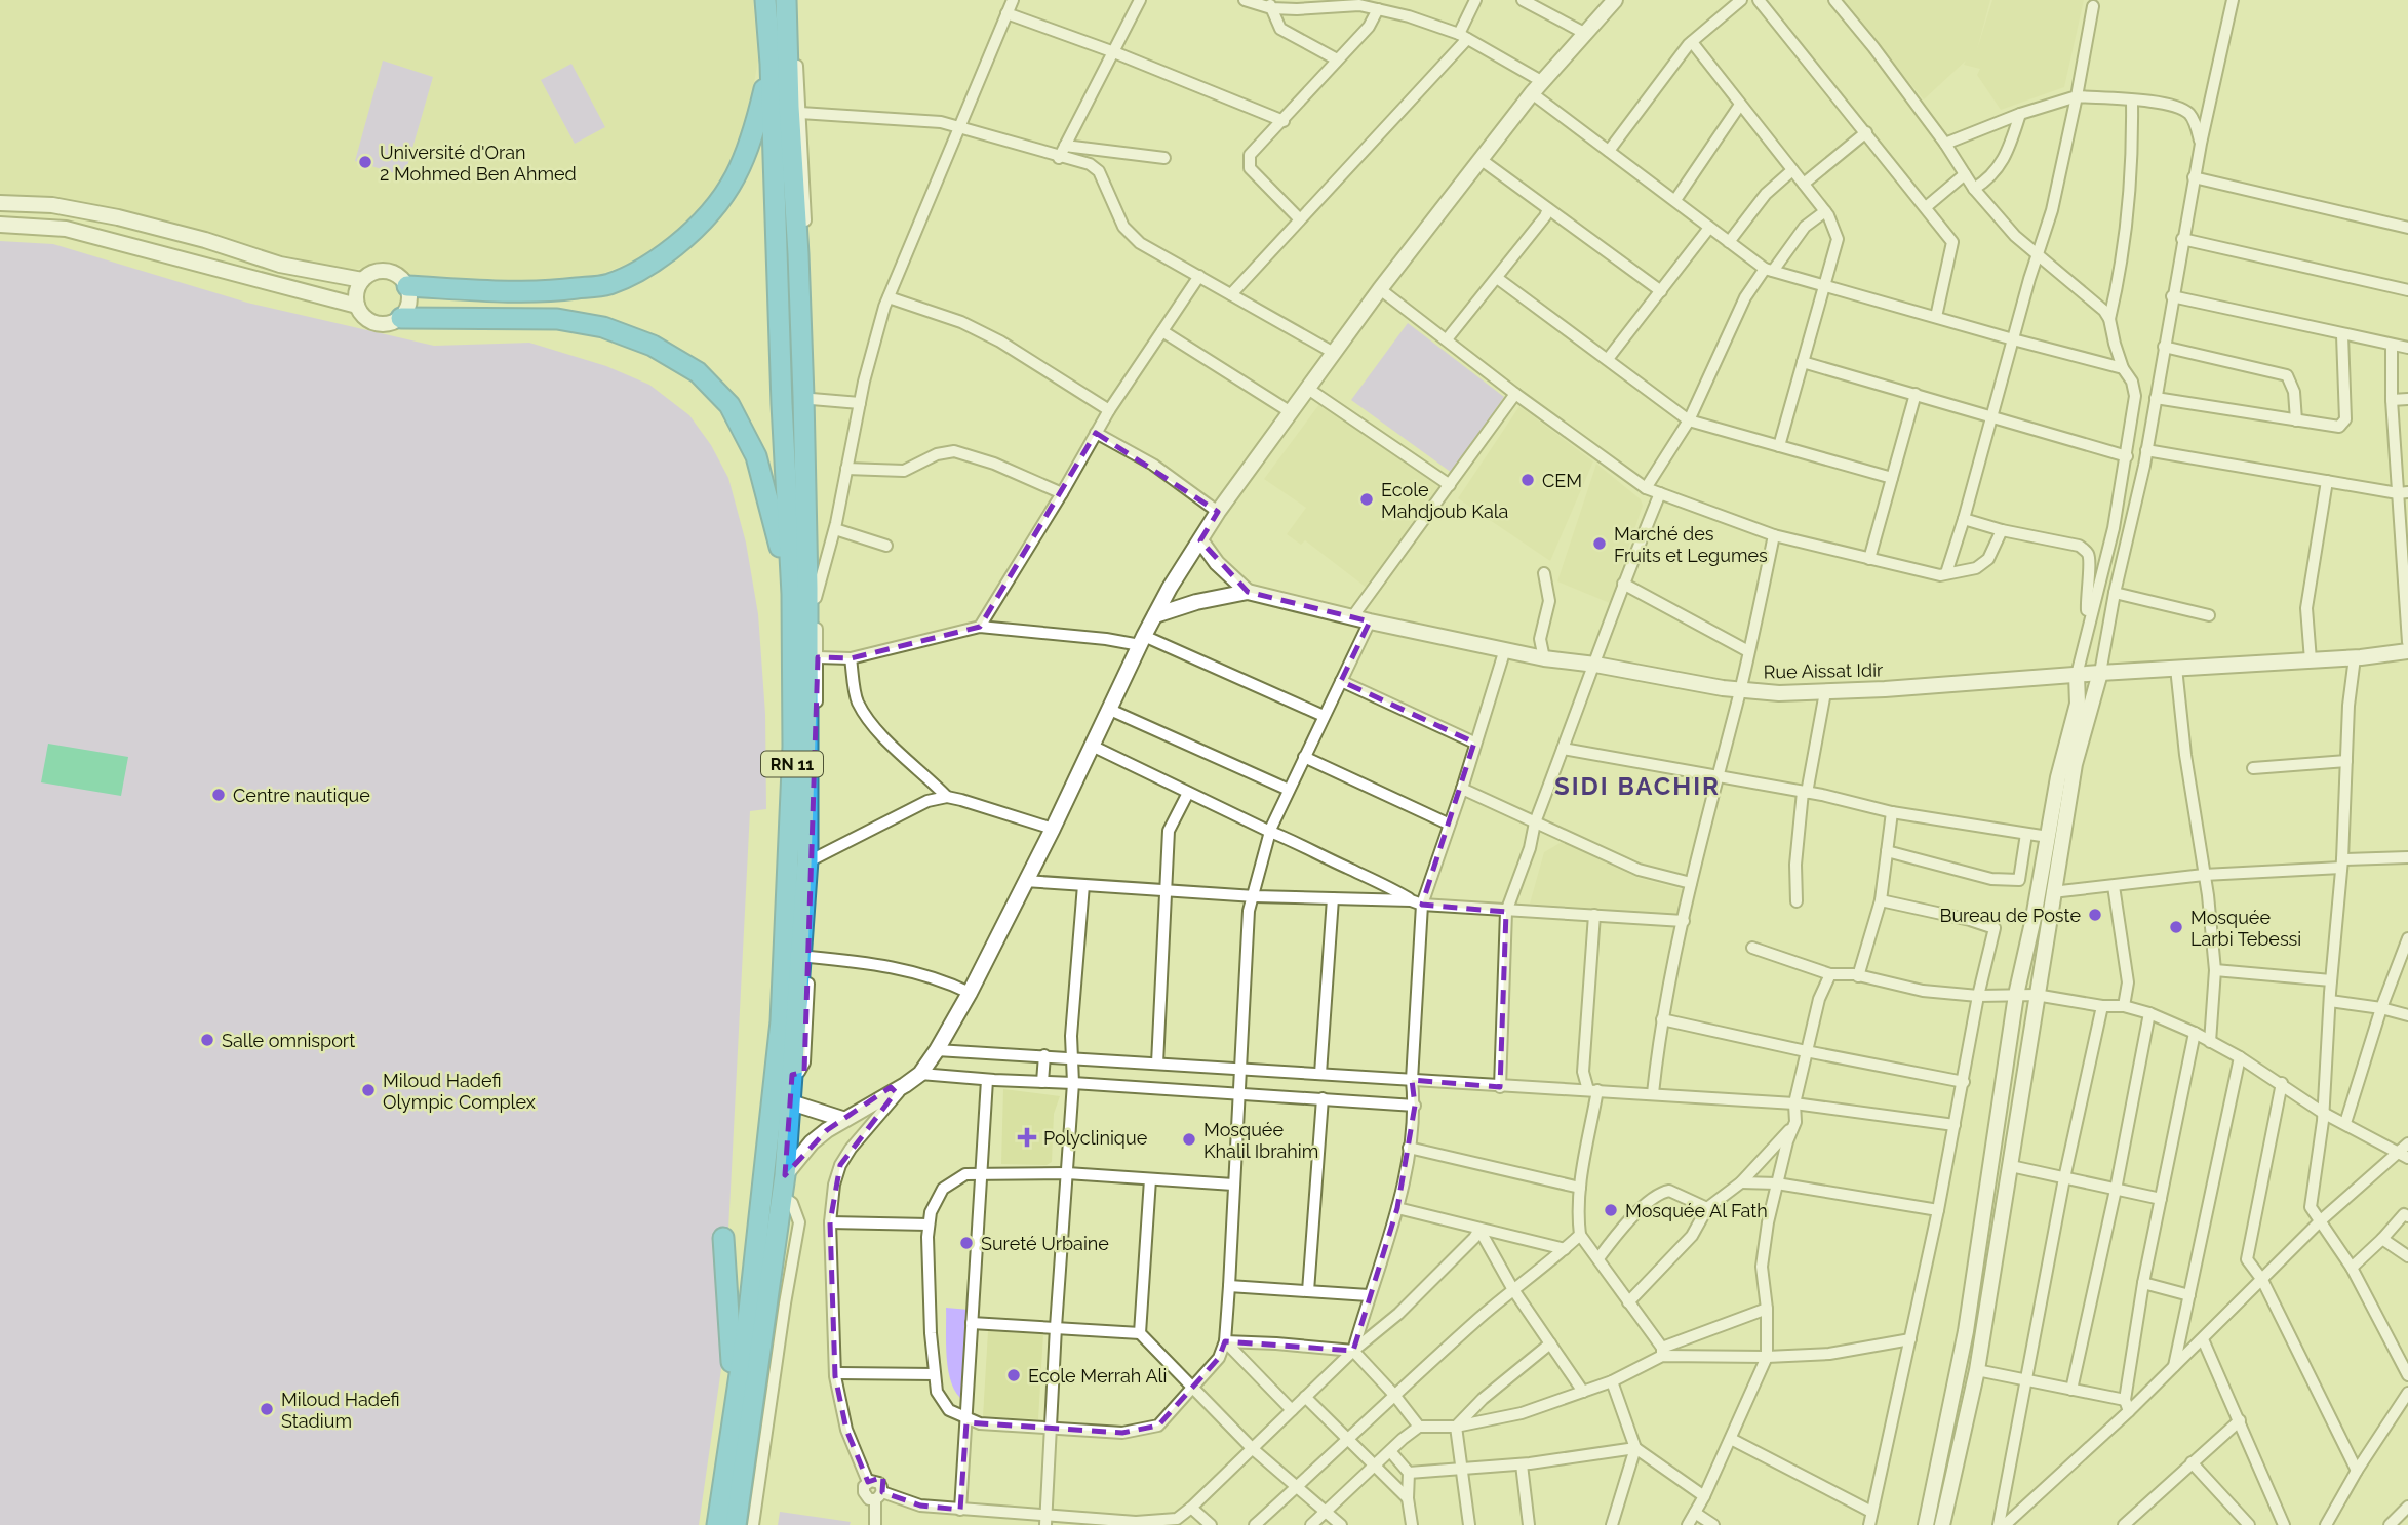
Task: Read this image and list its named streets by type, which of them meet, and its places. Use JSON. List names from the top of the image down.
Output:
{
  "streets": {
    "highway": ["RN 11"],
    "street": ["Rue Aissat Idir"]
  },
  "districts": ["SIDI BACHIR"],
  "places": {
    "other": [
      "Université d'Oran 2 Mohmed Ben Ahmed",
      "CEM",
      "Ecole Mahdjoub Kala",
      "Marché des Fruits et Legumes",
      "Centre nautique",
      "Bureau de Poste",
      "Mosquée Larbi Tebessi",
      "Salle omnisport",
      "Miloud Hadefi Olympic Complex",
      "Mosquée Khalil Ibrahim",
      "Mosquée Al Fath",
      "Sureté Urbaine",
      "Ecole Merrah Ali",
      "Miloud Hadefi Stadium"
    ],
    "health": ["Polyclinique"]
  }
}
